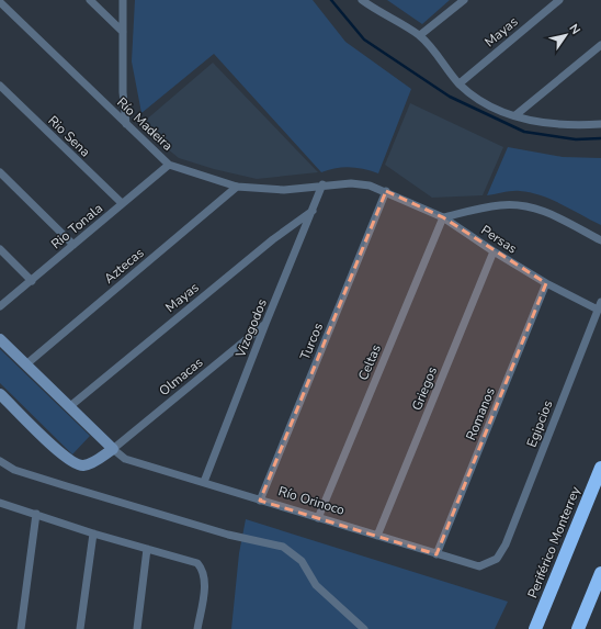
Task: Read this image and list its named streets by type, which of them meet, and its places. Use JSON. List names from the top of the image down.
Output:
{
  "streets": {
    "highway": ["Periférico Monterrey"],
    "street": [
      "Mayas",
      "Río Madeira",
      "Rio Sena",
      "Rio Tonala",
      "Persas",
      "Aztecas",
      "Vizogodos",
      "Turcos",
      "Celtas",
      "Olmacas",
      "Griegos",
      "Romanos",
      "Egipcios",
      "Río Orinoco"
    ]
  },
  "crossings": [
    ["Mayas", "Vizogodos"],
    ["Mayas", "Río Orinoco"],
    ["Río Madeira", "Rio Tonala"],
    ["Río Madeira", "Persas"],
    ["Río Madeira", "Aztecas"],
    ["Río Madeira", "Vizogodos"],
    ["Río Madeira", "Turcos"],
    ["Rio Sena", "Rio Tonala"],
    ["Persas", "Turcos"],
    ["Persas", "Celtas"],
    ["Persas", "Griegos"],
    ["Persas", "Romanos"],
    ["Persas", "Egipcios"],
    ["Aztecas", "Río Orinoco"],
    ["Vizogodos", "Olmacas"],
    ["Vizogodos", "Río Orinoco"],
    ["Turcos", "Río Orinoco"],
    ["Celtas", "Río Orinoco"],
    ["Olmacas", "Río Orinoco"],
    ["Griegos", "Río Orinoco"],
    ["Romanos", "Río Orinoco"],
    ["Egipcios", "Río Orinoco"]
  ],
  "north": "top right"
}
